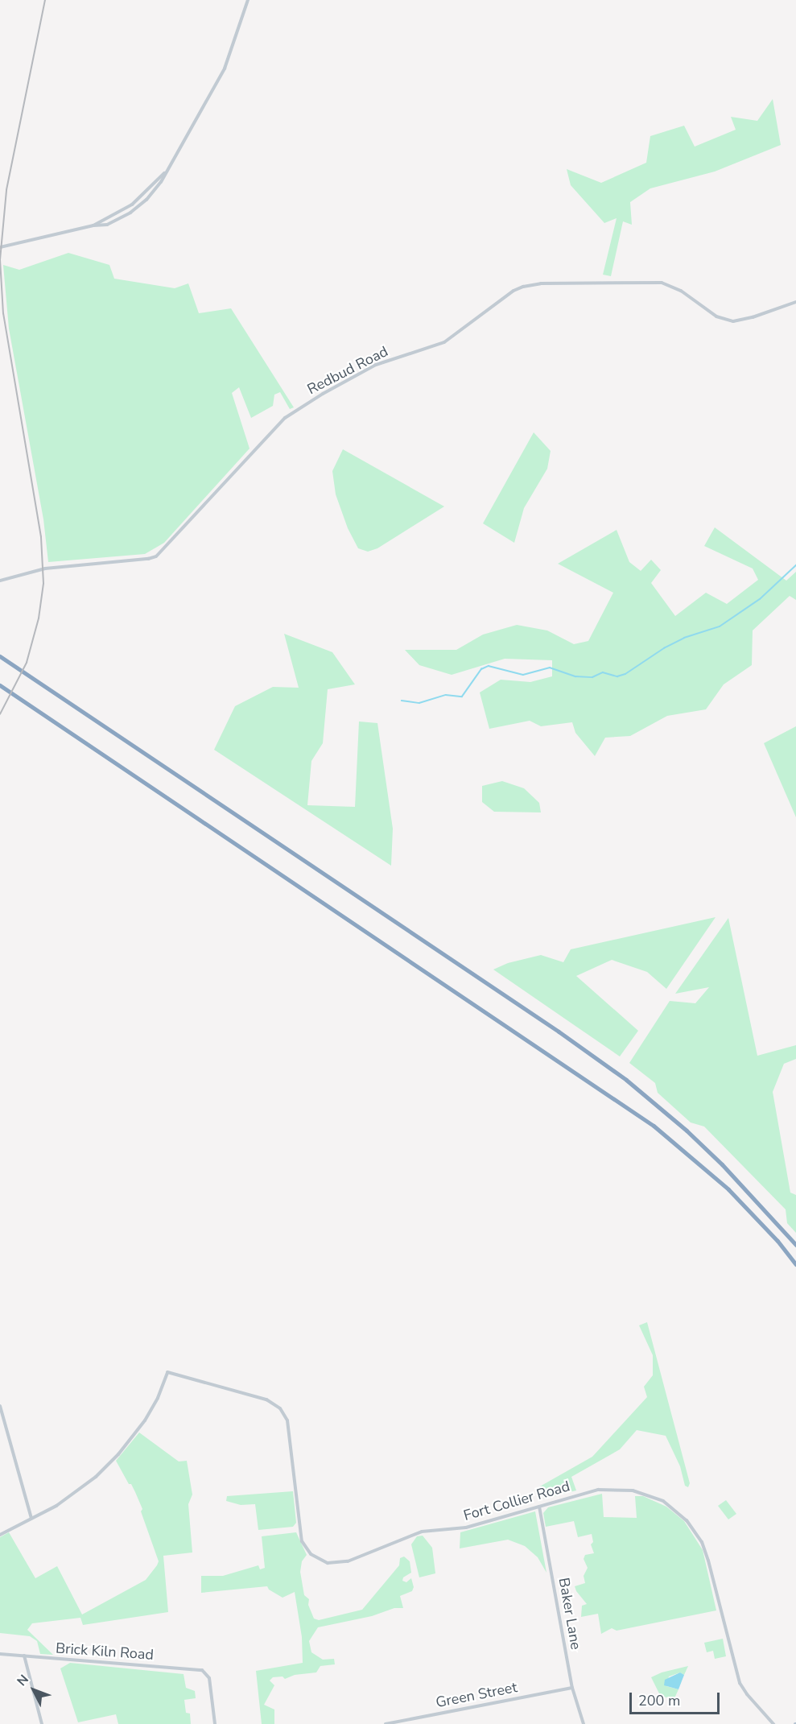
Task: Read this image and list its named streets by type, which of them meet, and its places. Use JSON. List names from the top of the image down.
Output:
{
  "streets": {
    "street": [
      "Redbud Road",
      "Fort Collier Road",
      "Baker Lane",
      "Brick Kiln Road",
      "Green Street"
    ]
  },
  "crossings": [
    ["Fort Collier Road", "Baker Lane"],
    ["Baker Lane", "Green Street"]
  ],
  "scale_bar": "200 m",
  "north": "top left"
}
